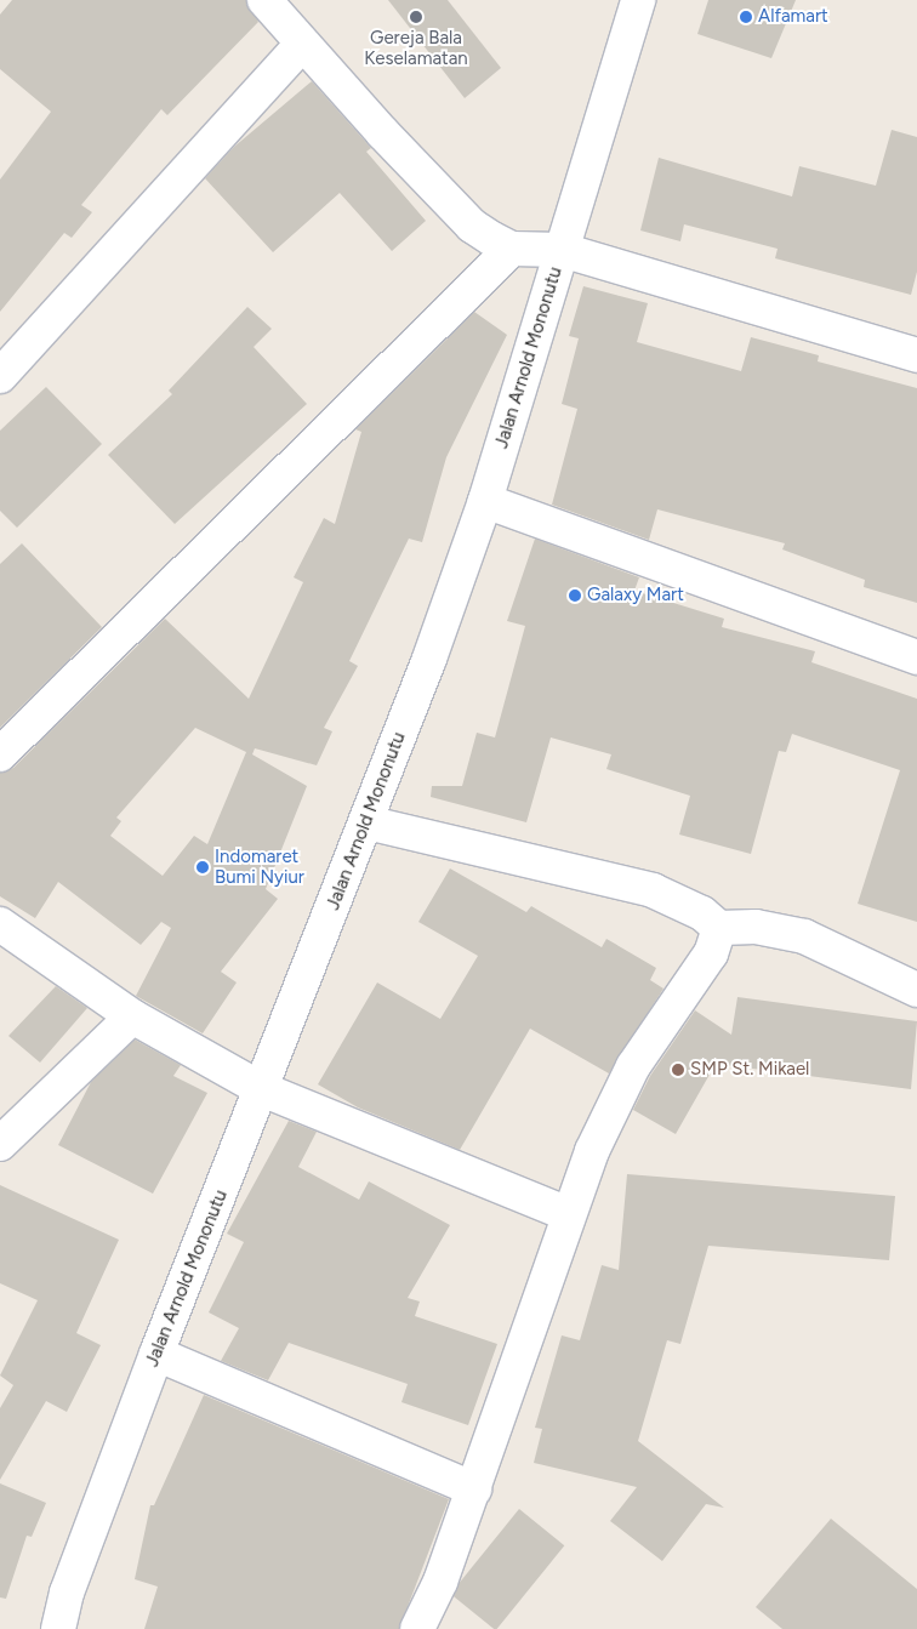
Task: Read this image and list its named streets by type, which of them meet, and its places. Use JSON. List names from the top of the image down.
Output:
{
  "streets": {
    "street": ["Jalan Arnold Mononutu"]
  },
  "places": [
    "Gereja Bala Keselamatan",
    "Alfamart",
    "Galaxy Mart",
    "Indomaret Bumi Nyiur",
    "SMP St. Mikael"
  ]
}
